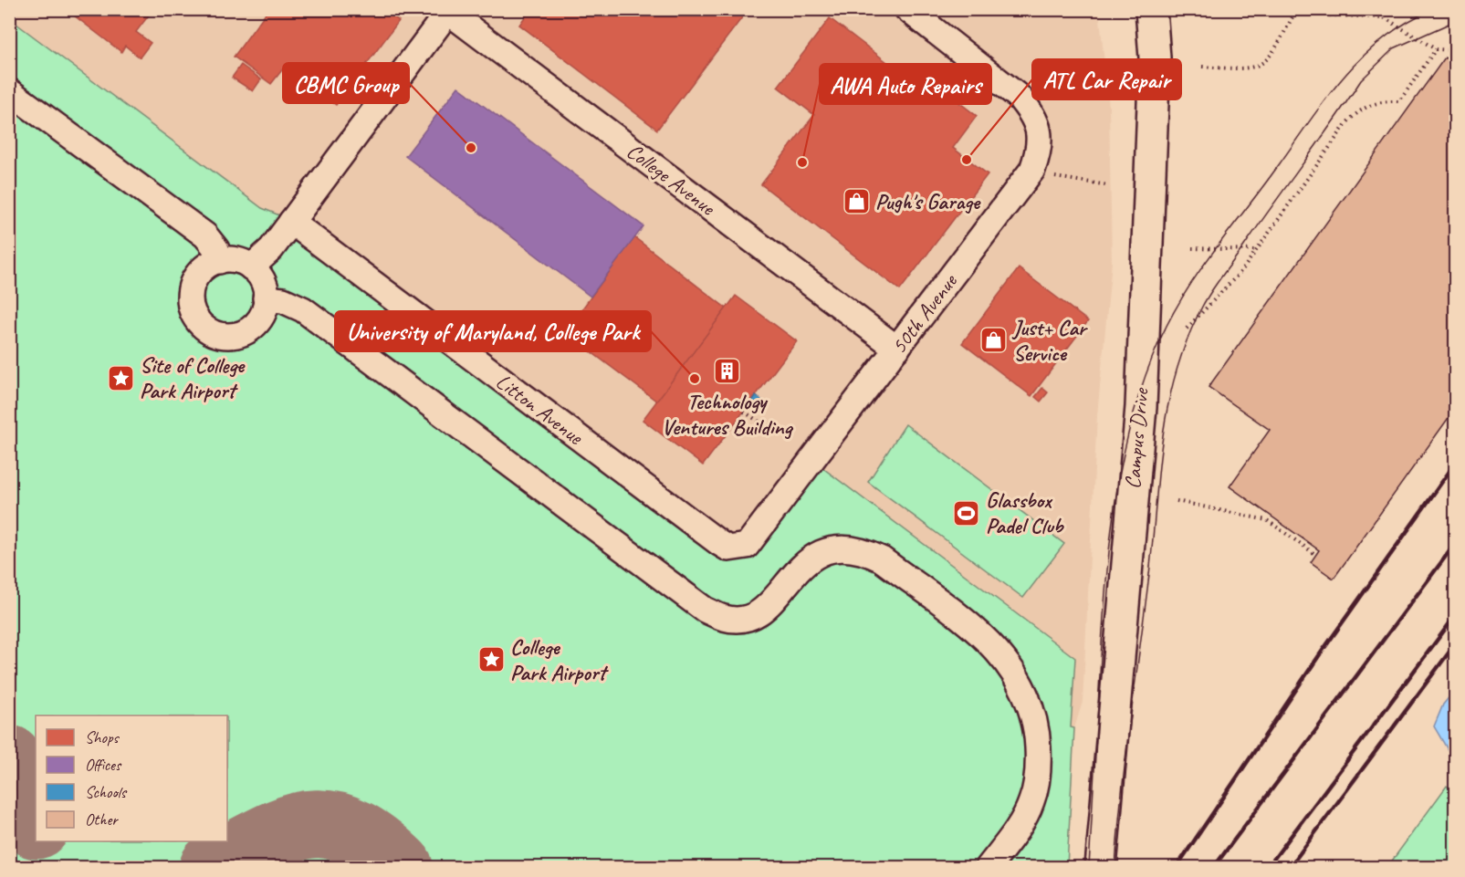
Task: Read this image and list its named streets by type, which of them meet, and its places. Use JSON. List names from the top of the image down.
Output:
{
  "streets": {
    "main road": ["Campus Drive"],
    "street": ["College Avenue", "50th Avenue", "Litton Avenue"]
  },
  "crossings": [
    ["College Avenue", "50th Avenue"],
    ["50th Avenue", "Litton Avenue"]
  ],
  "places": {
    "other": [
      "CBMC Group",
      "ATL Car Repair",
      "AWA Auto Repairs",
      "University of Maryland, College Park"
    ],
    "shop": ["Pugh's Garage", "Just+ Car Service"],
    "building": ["Technology Ventures Building"],
    "place": ["Site of College Park Airport", "College Park Airport"],
    "sports": ["Glassbox Padel Club"]
  },
  "legend": [
    "Shops",
    "Offices",
    "Schools",
    "Other"
  ]
}
